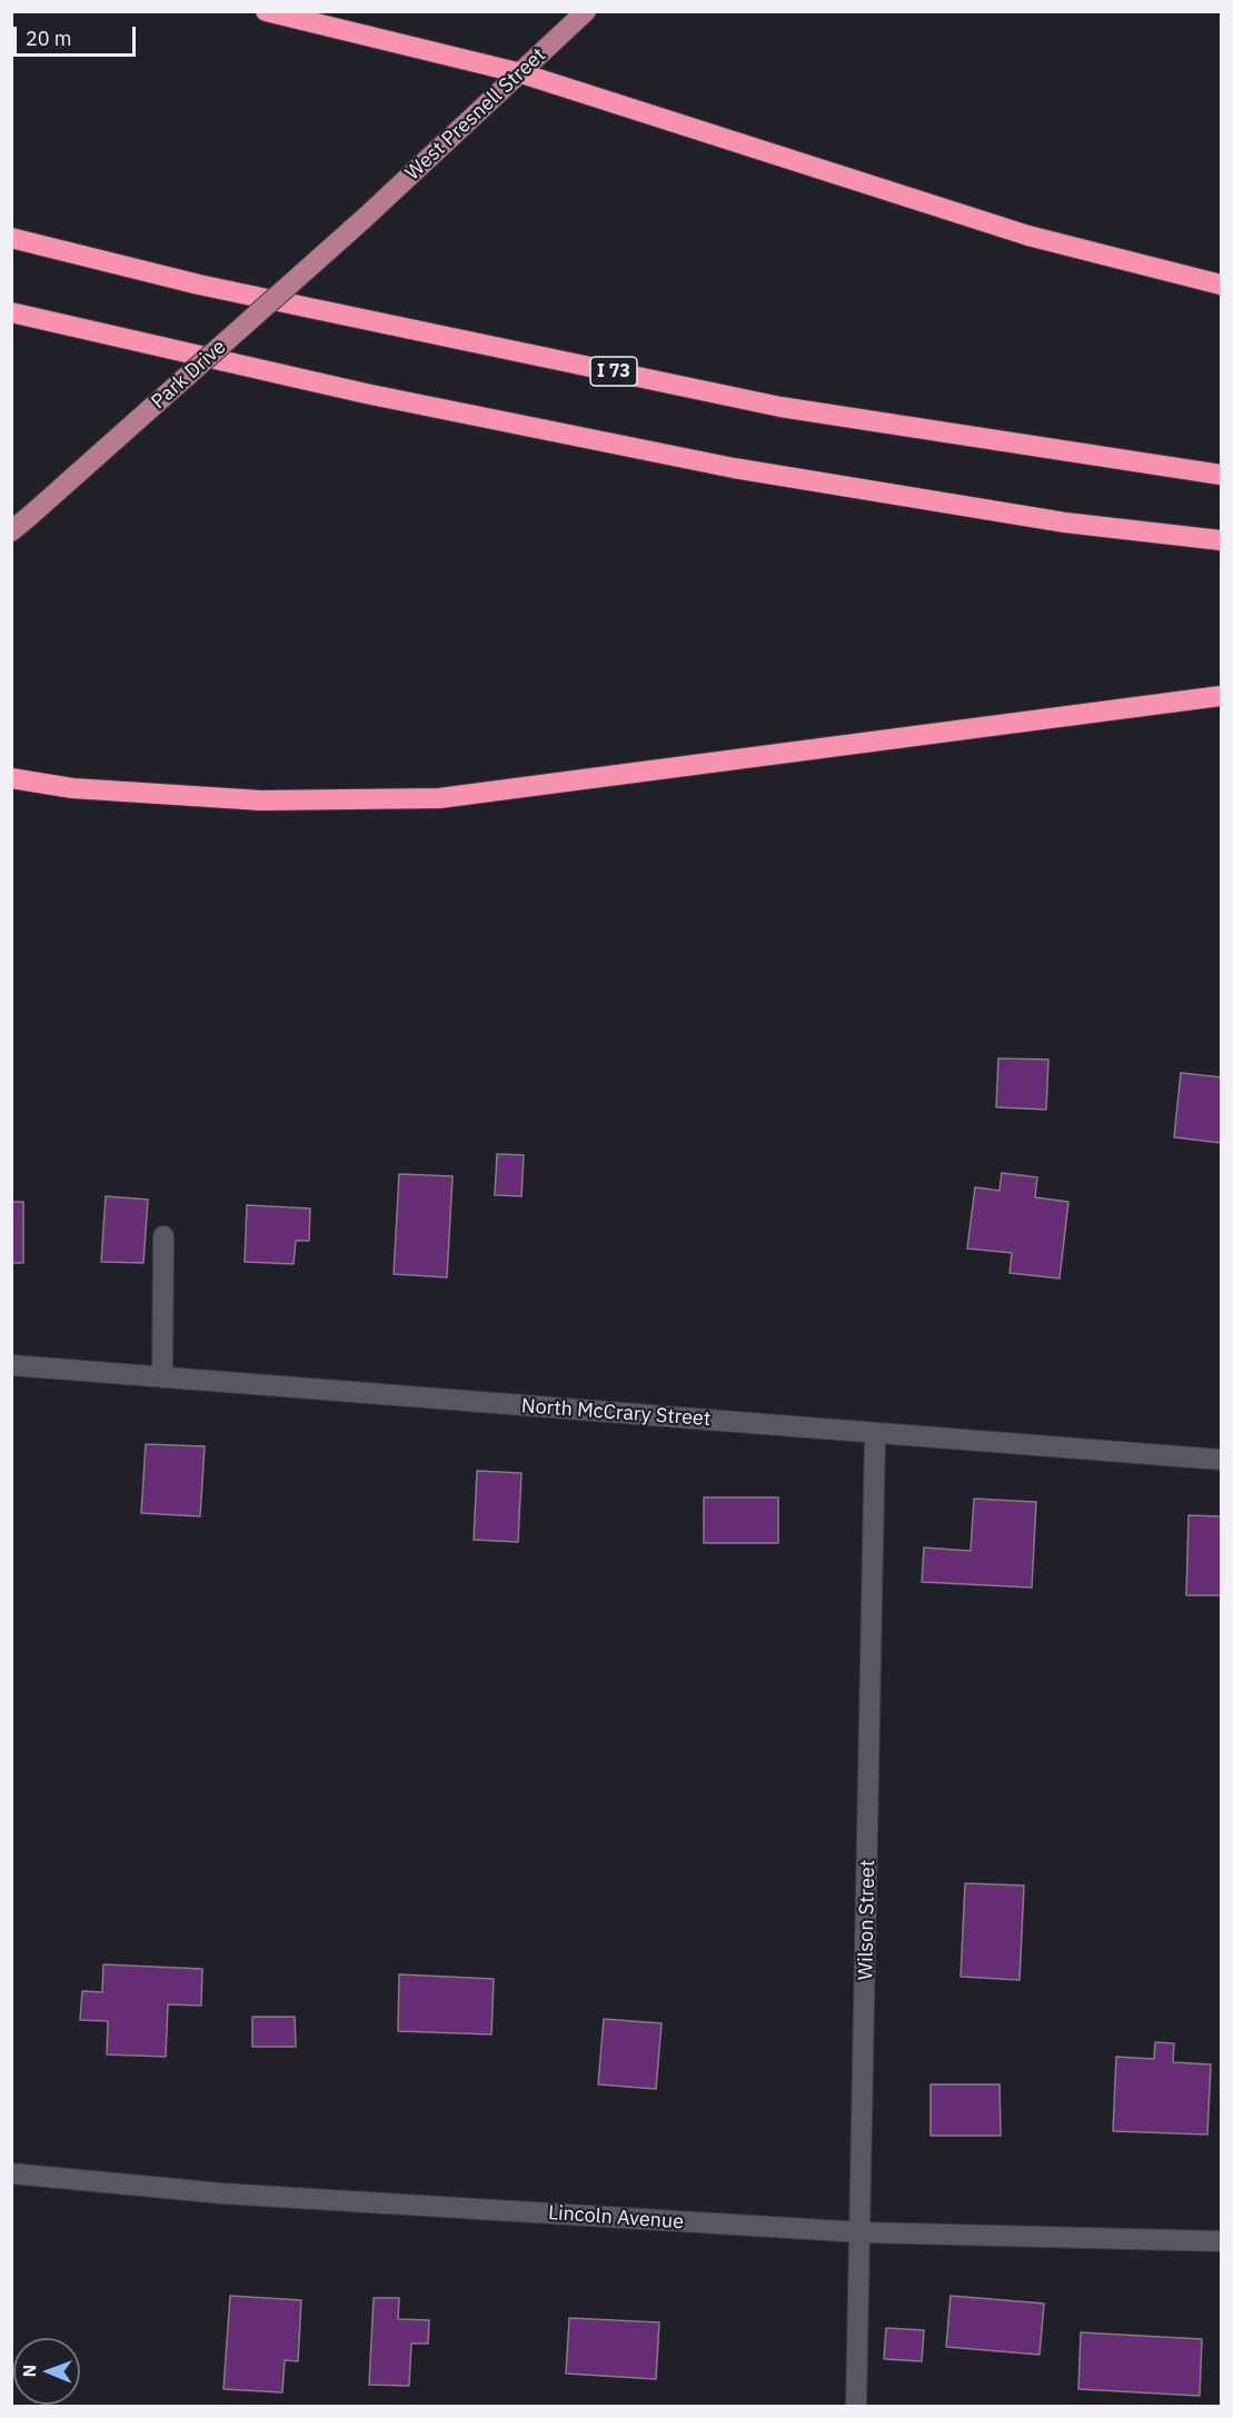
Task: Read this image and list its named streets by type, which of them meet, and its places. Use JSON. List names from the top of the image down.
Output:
{
  "streets": {
    "highway": ["I 73"],
    "main road": ["West Presnell Street", "Park Drive"],
    "street": ["North McCrary Street", "Wilson Street", "Lincoln Avenue"]
  },
  "crossings": [
    ["West Presnell Street", "Park Drive"],
    ["North McCrary Street", "Wilson Street"],
    ["Wilson Street", "Lincoln Avenue"]
  ],
  "scale_bar": "20 m",
  "north": "left"
}
